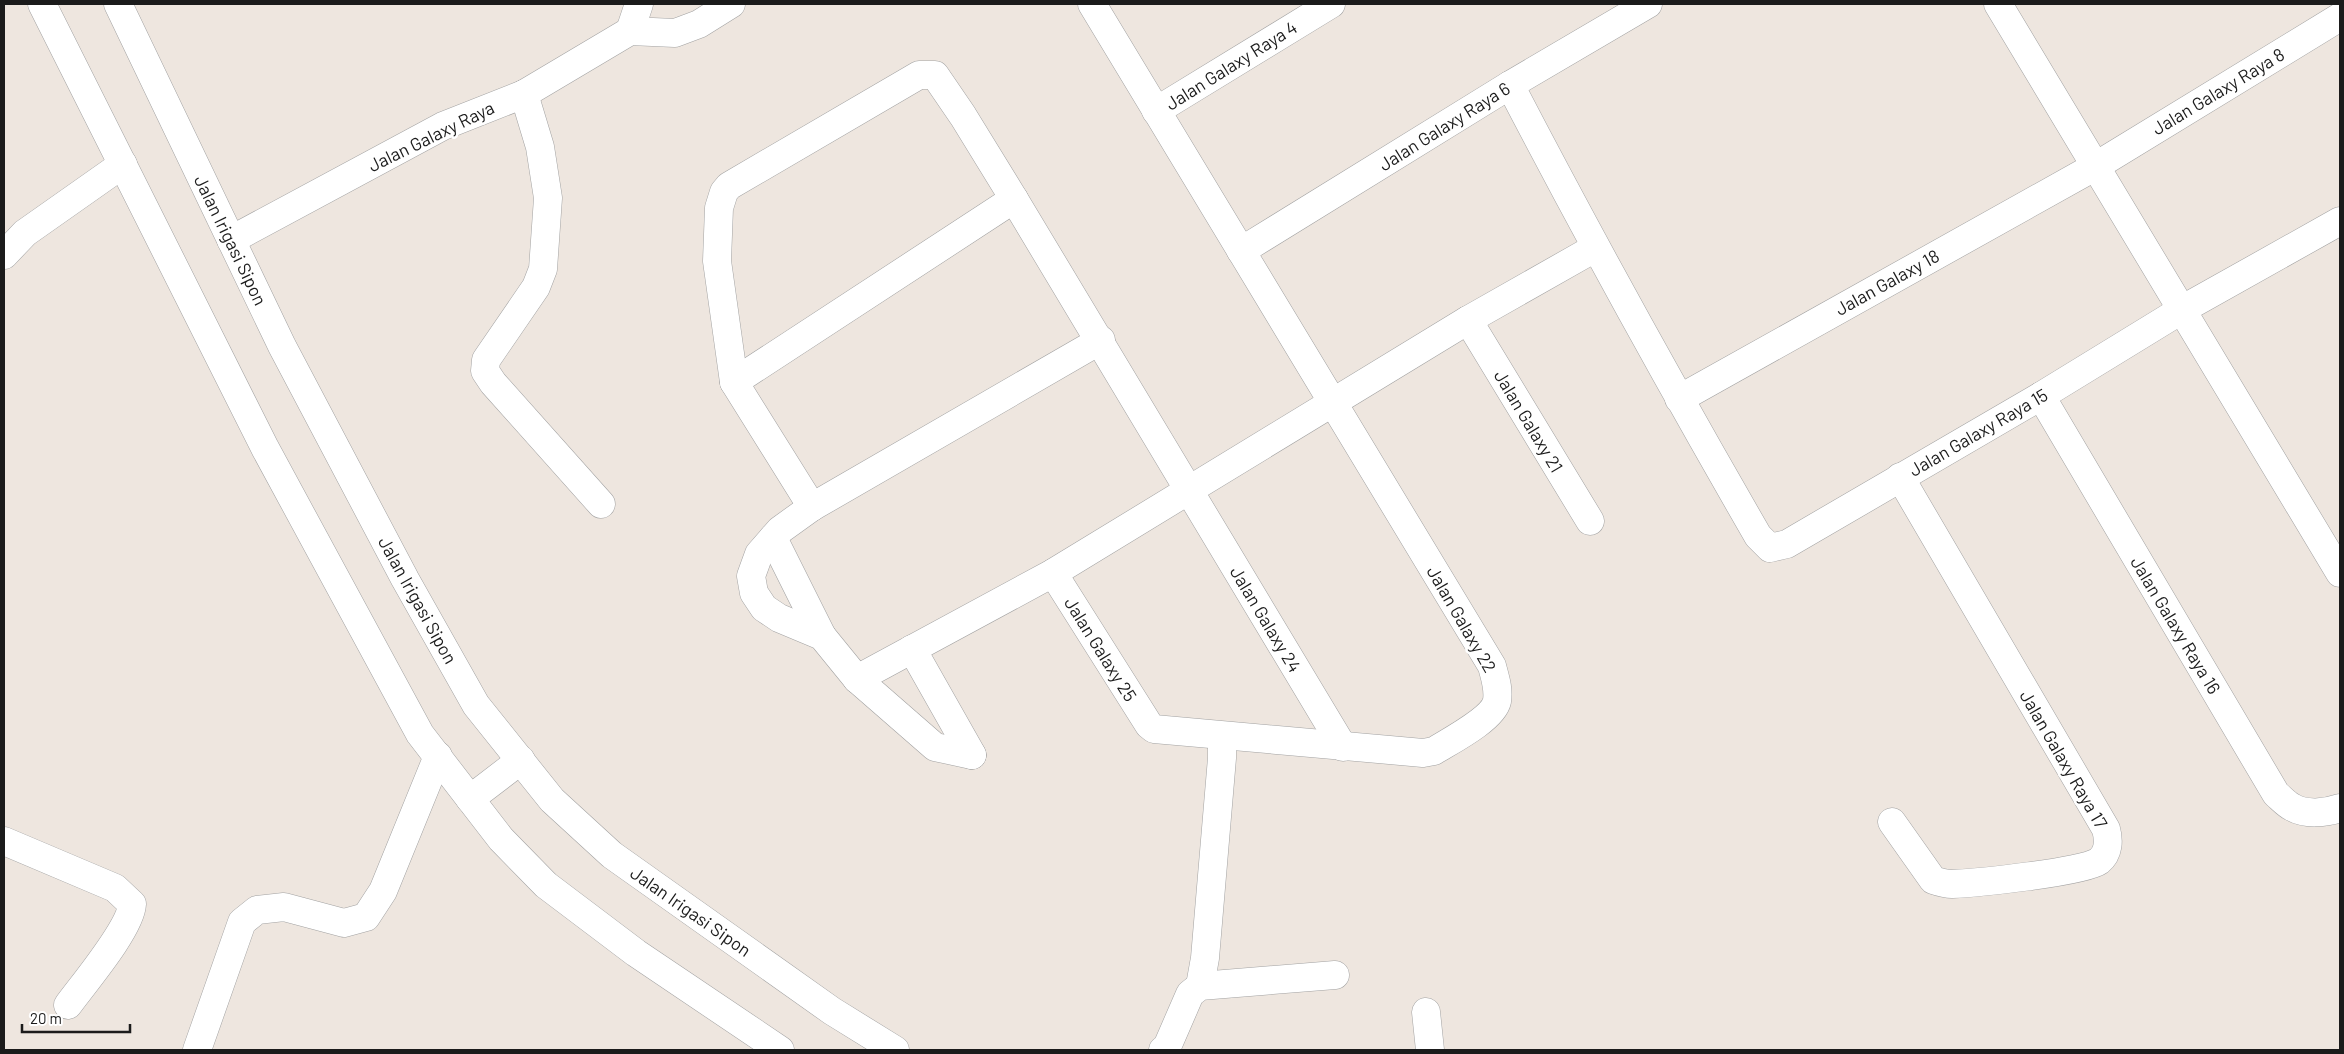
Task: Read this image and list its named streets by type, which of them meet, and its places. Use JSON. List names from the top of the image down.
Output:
{
  "streets": {
    "street": [
      "Jalan Galaxy Raya 4",
      "Jalan Galaxy Raya 8",
      "Jalan Galaxy Raya 6",
      "Jalan Galaxy Raya",
      "Jalan Irigasi Sipon",
      "Jalan Galaxy 18",
      "Jalan Galaxy 21",
      "Jalan Galaxy Raya 15",
      "Jalan Galaxy 24",
      "Jalan Galaxy 22",
      "Jalan Galaxy Raya 16",
      "Jalan Galaxy 25",
      "Jalan Galaxy Raya 17"
    ]
  },
  "crossings": [
    ["Jalan Galaxy Raya 4", "Jalan Galaxy 22"],
    ["Jalan Galaxy Raya 8", "Jalan Galaxy 18"],
    ["Jalan Galaxy Raya 6", "Jalan Galaxy 22"],
    ["Jalan Galaxy Raya", "Jalan Irigasi Sipon"],
    ["Jalan Galaxy 18", "Jalan Galaxy Raya 15"],
    ["Jalan Galaxy Raya 15", "Jalan Galaxy Raya 16"],
    ["Jalan Galaxy Raya 15", "Jalan Galaxy Raya 17"],
    ["Jalan Galaxy 24", "Jalan Galaxy 22"],
    ["Jalan Galaxy 22", "Jalan Galaxy 25"]
  ],
  "scale_bar": "20 m"
}
